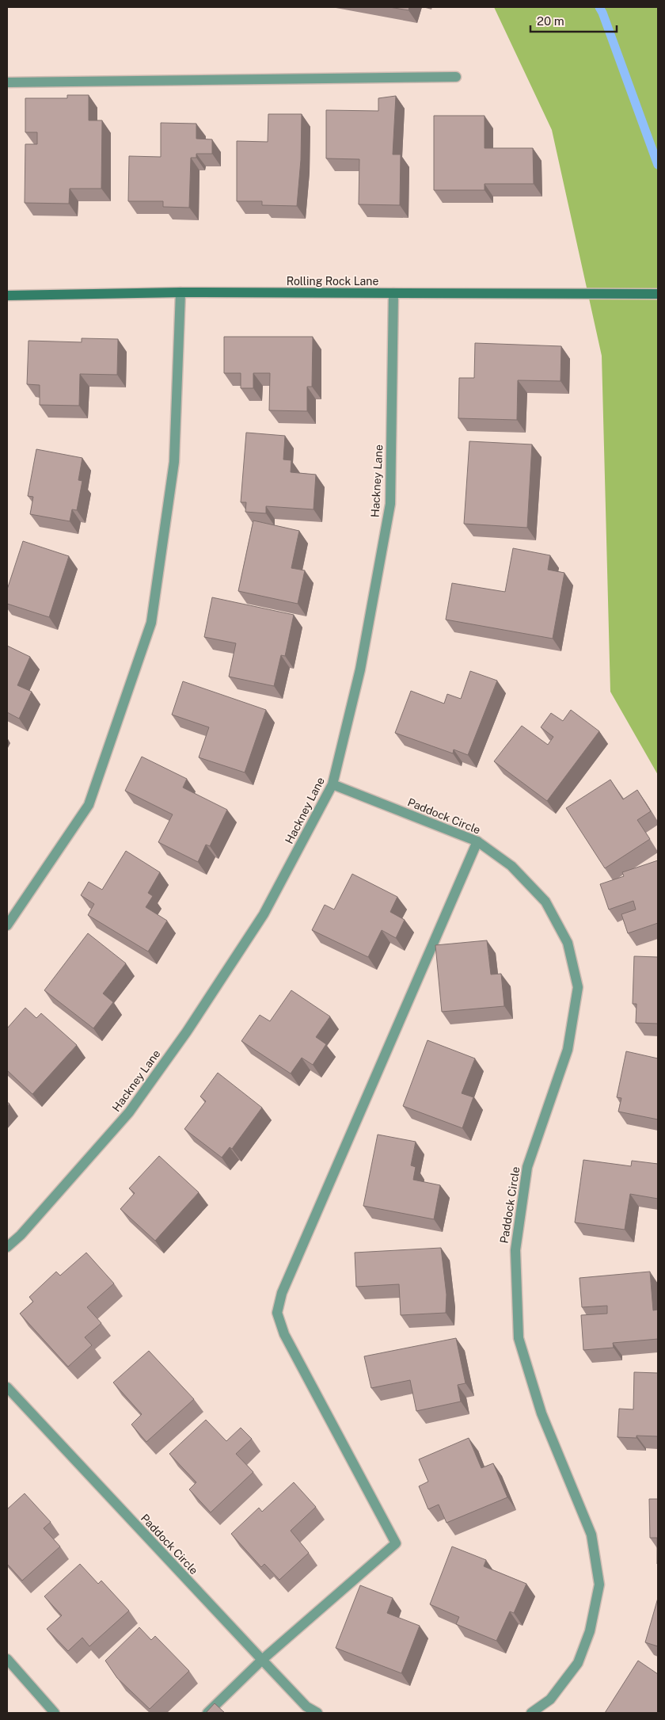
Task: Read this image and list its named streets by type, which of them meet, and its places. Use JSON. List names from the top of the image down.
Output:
{
  "streets": {
    "street": ["Rolling Rock Lane", "Hackney Lane", "Paddock Circle"]
  },
  "crossings": [
    ["Rolling Rock Lane", "Hackney Lane"],
    ["Hackney Lane", "Paddock Circle"]
  ],
  "scale_bar": "20 m"
}
